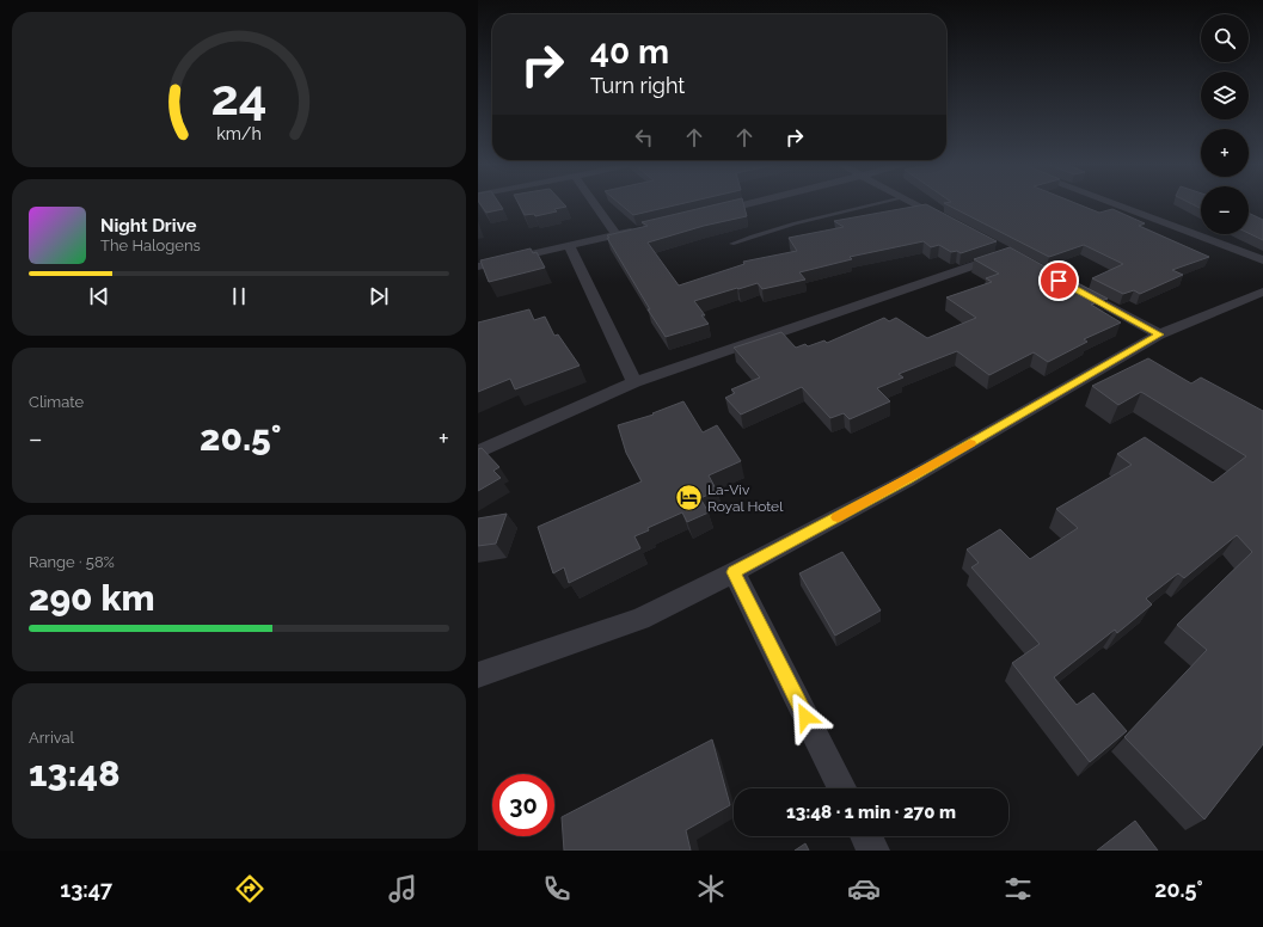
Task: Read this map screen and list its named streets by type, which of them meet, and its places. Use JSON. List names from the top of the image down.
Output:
{
  "places": {
    "hotel": ["La-Viv Royal Hotel"]
  },
  "page": {
    "map_buttons": ["+", "−"],
    "turn": ["40 m", "Turn right"],
    "song": ["Night Drive", "The Halogens"],
    "tile": [
      "Climate",
      ["Range · 58%", "290 km"],
      ["Arrival", "13:48"]
    ],
    "heat": ["−", "20.5°", "+"],
    "limit": "30",
    "trip": "13:48 · 1 min · 270 m",
    "tabs": ["13:47", "20.5°"],
    "gauge": ["24", "km/h"]
  }
}
